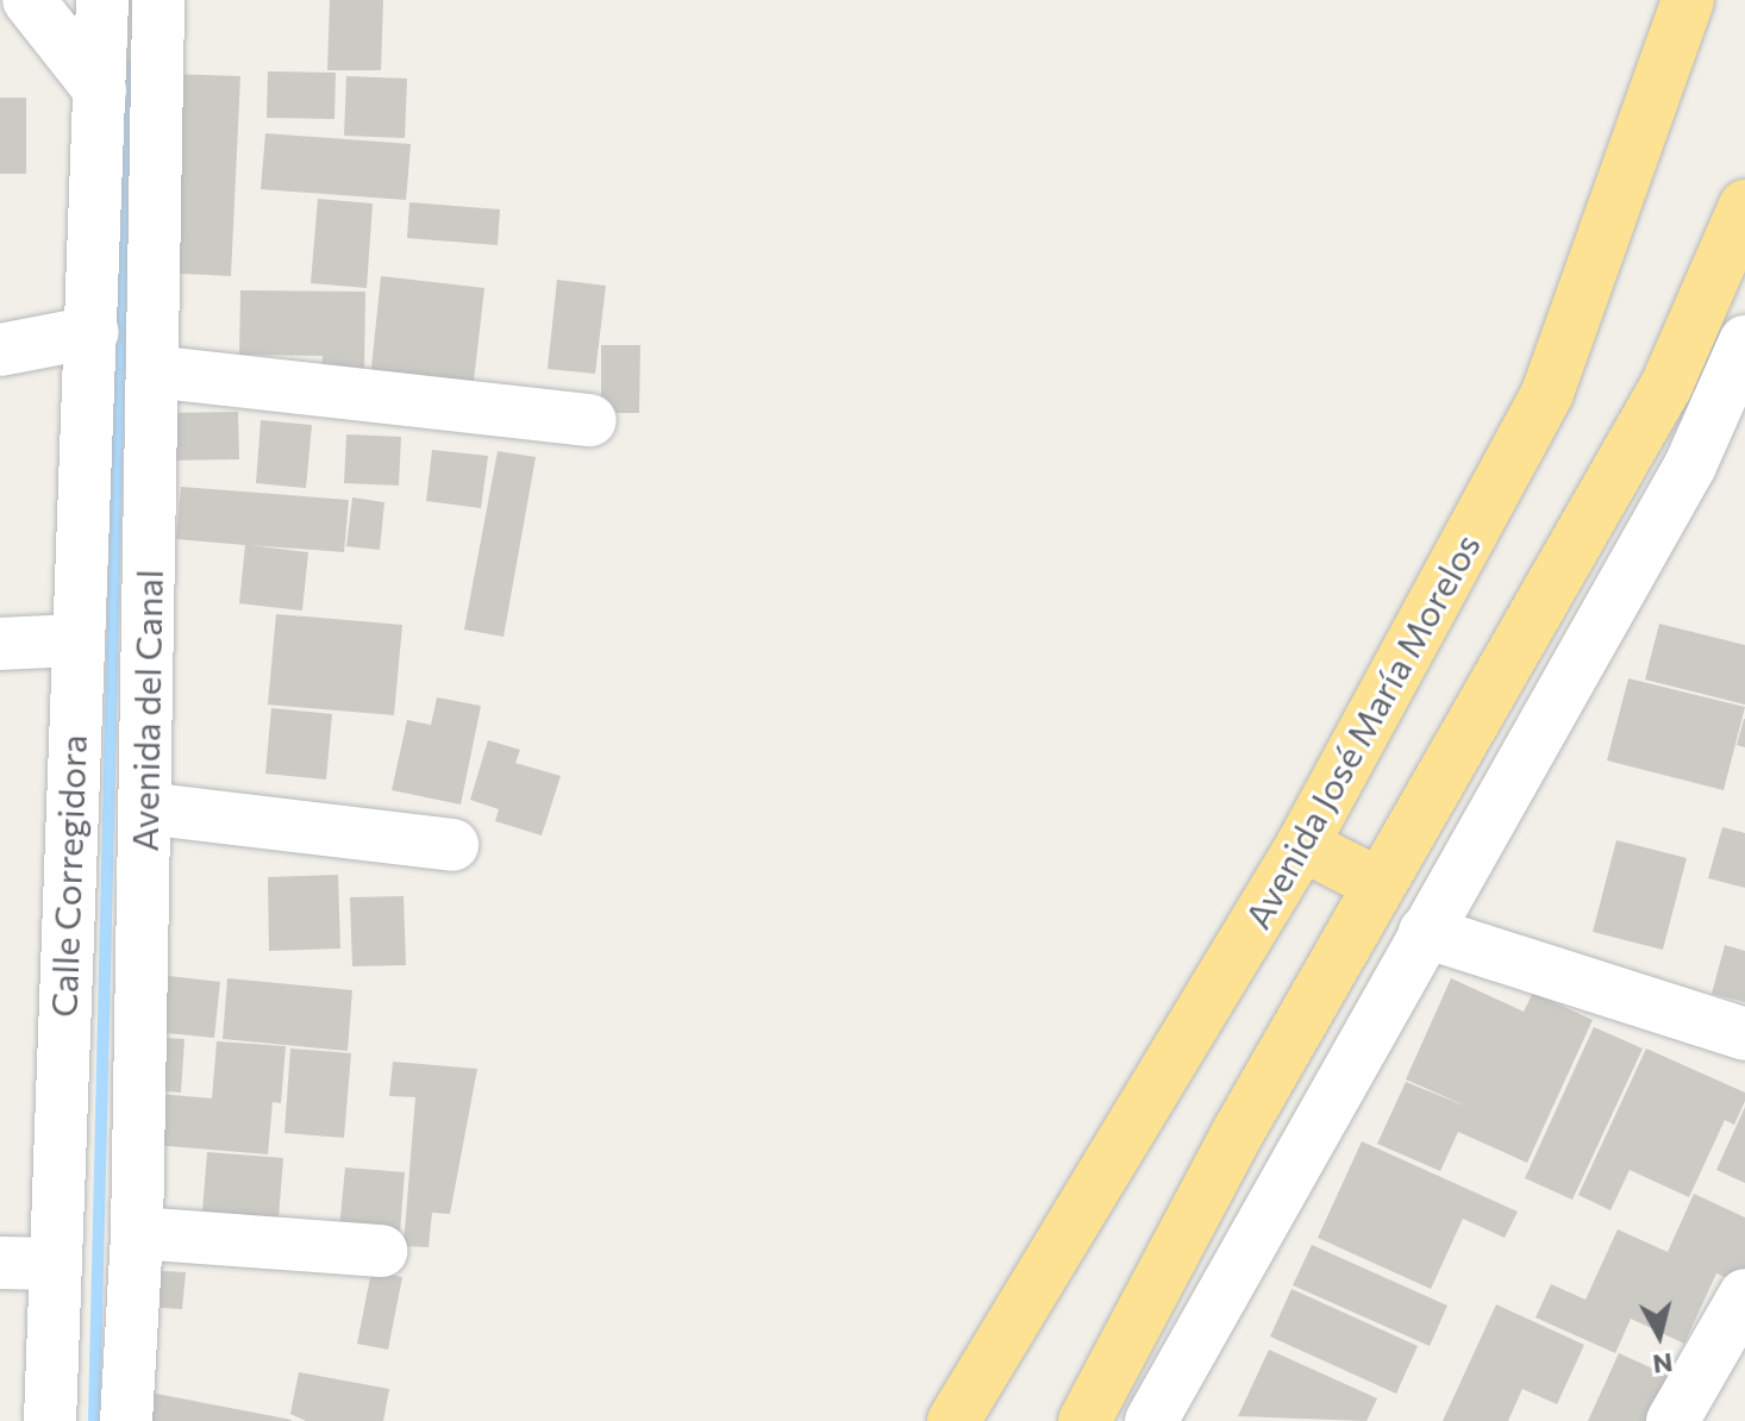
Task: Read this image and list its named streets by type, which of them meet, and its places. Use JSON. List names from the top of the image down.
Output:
{
  "streets": {
    "highway": ["Avenida José María Morelos"],
    "street": ["Avenida del Canal", "Calle Corregidora"]
  },
  "north": "bottom"
}
